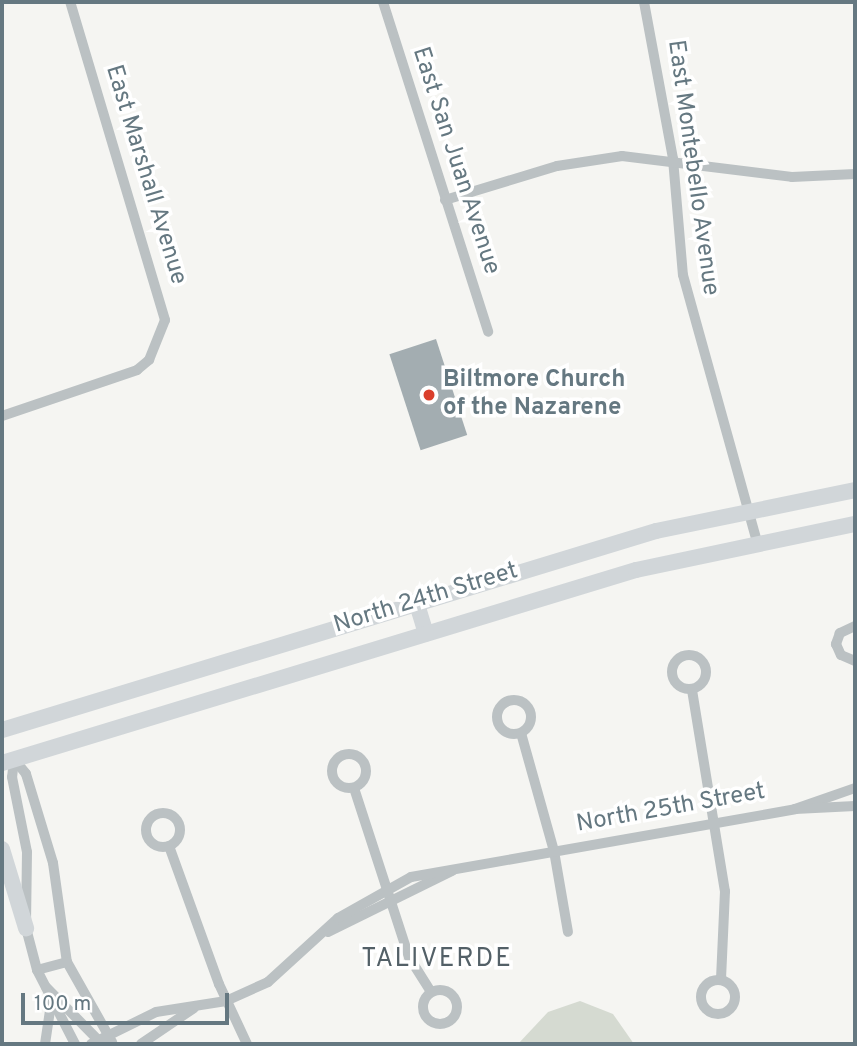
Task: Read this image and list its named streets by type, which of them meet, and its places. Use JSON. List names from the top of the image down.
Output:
{
  "streets": {
    "main road": ["North 24th Street"],
    "street": [
      "East San Juan Avenue",
      "East Montebello Avenue",
      "East Marshall Avenue",
      "North 25th Street"
    ]
  },
  "crossings": [
    ["East Montebello Avenue", "North 24th Street"]
  ],
  "districts": ["TALIVERDE"],
  "places": ["Biltmore Church of the Nazarene"],
  "scale_bar": "100 m"
}
